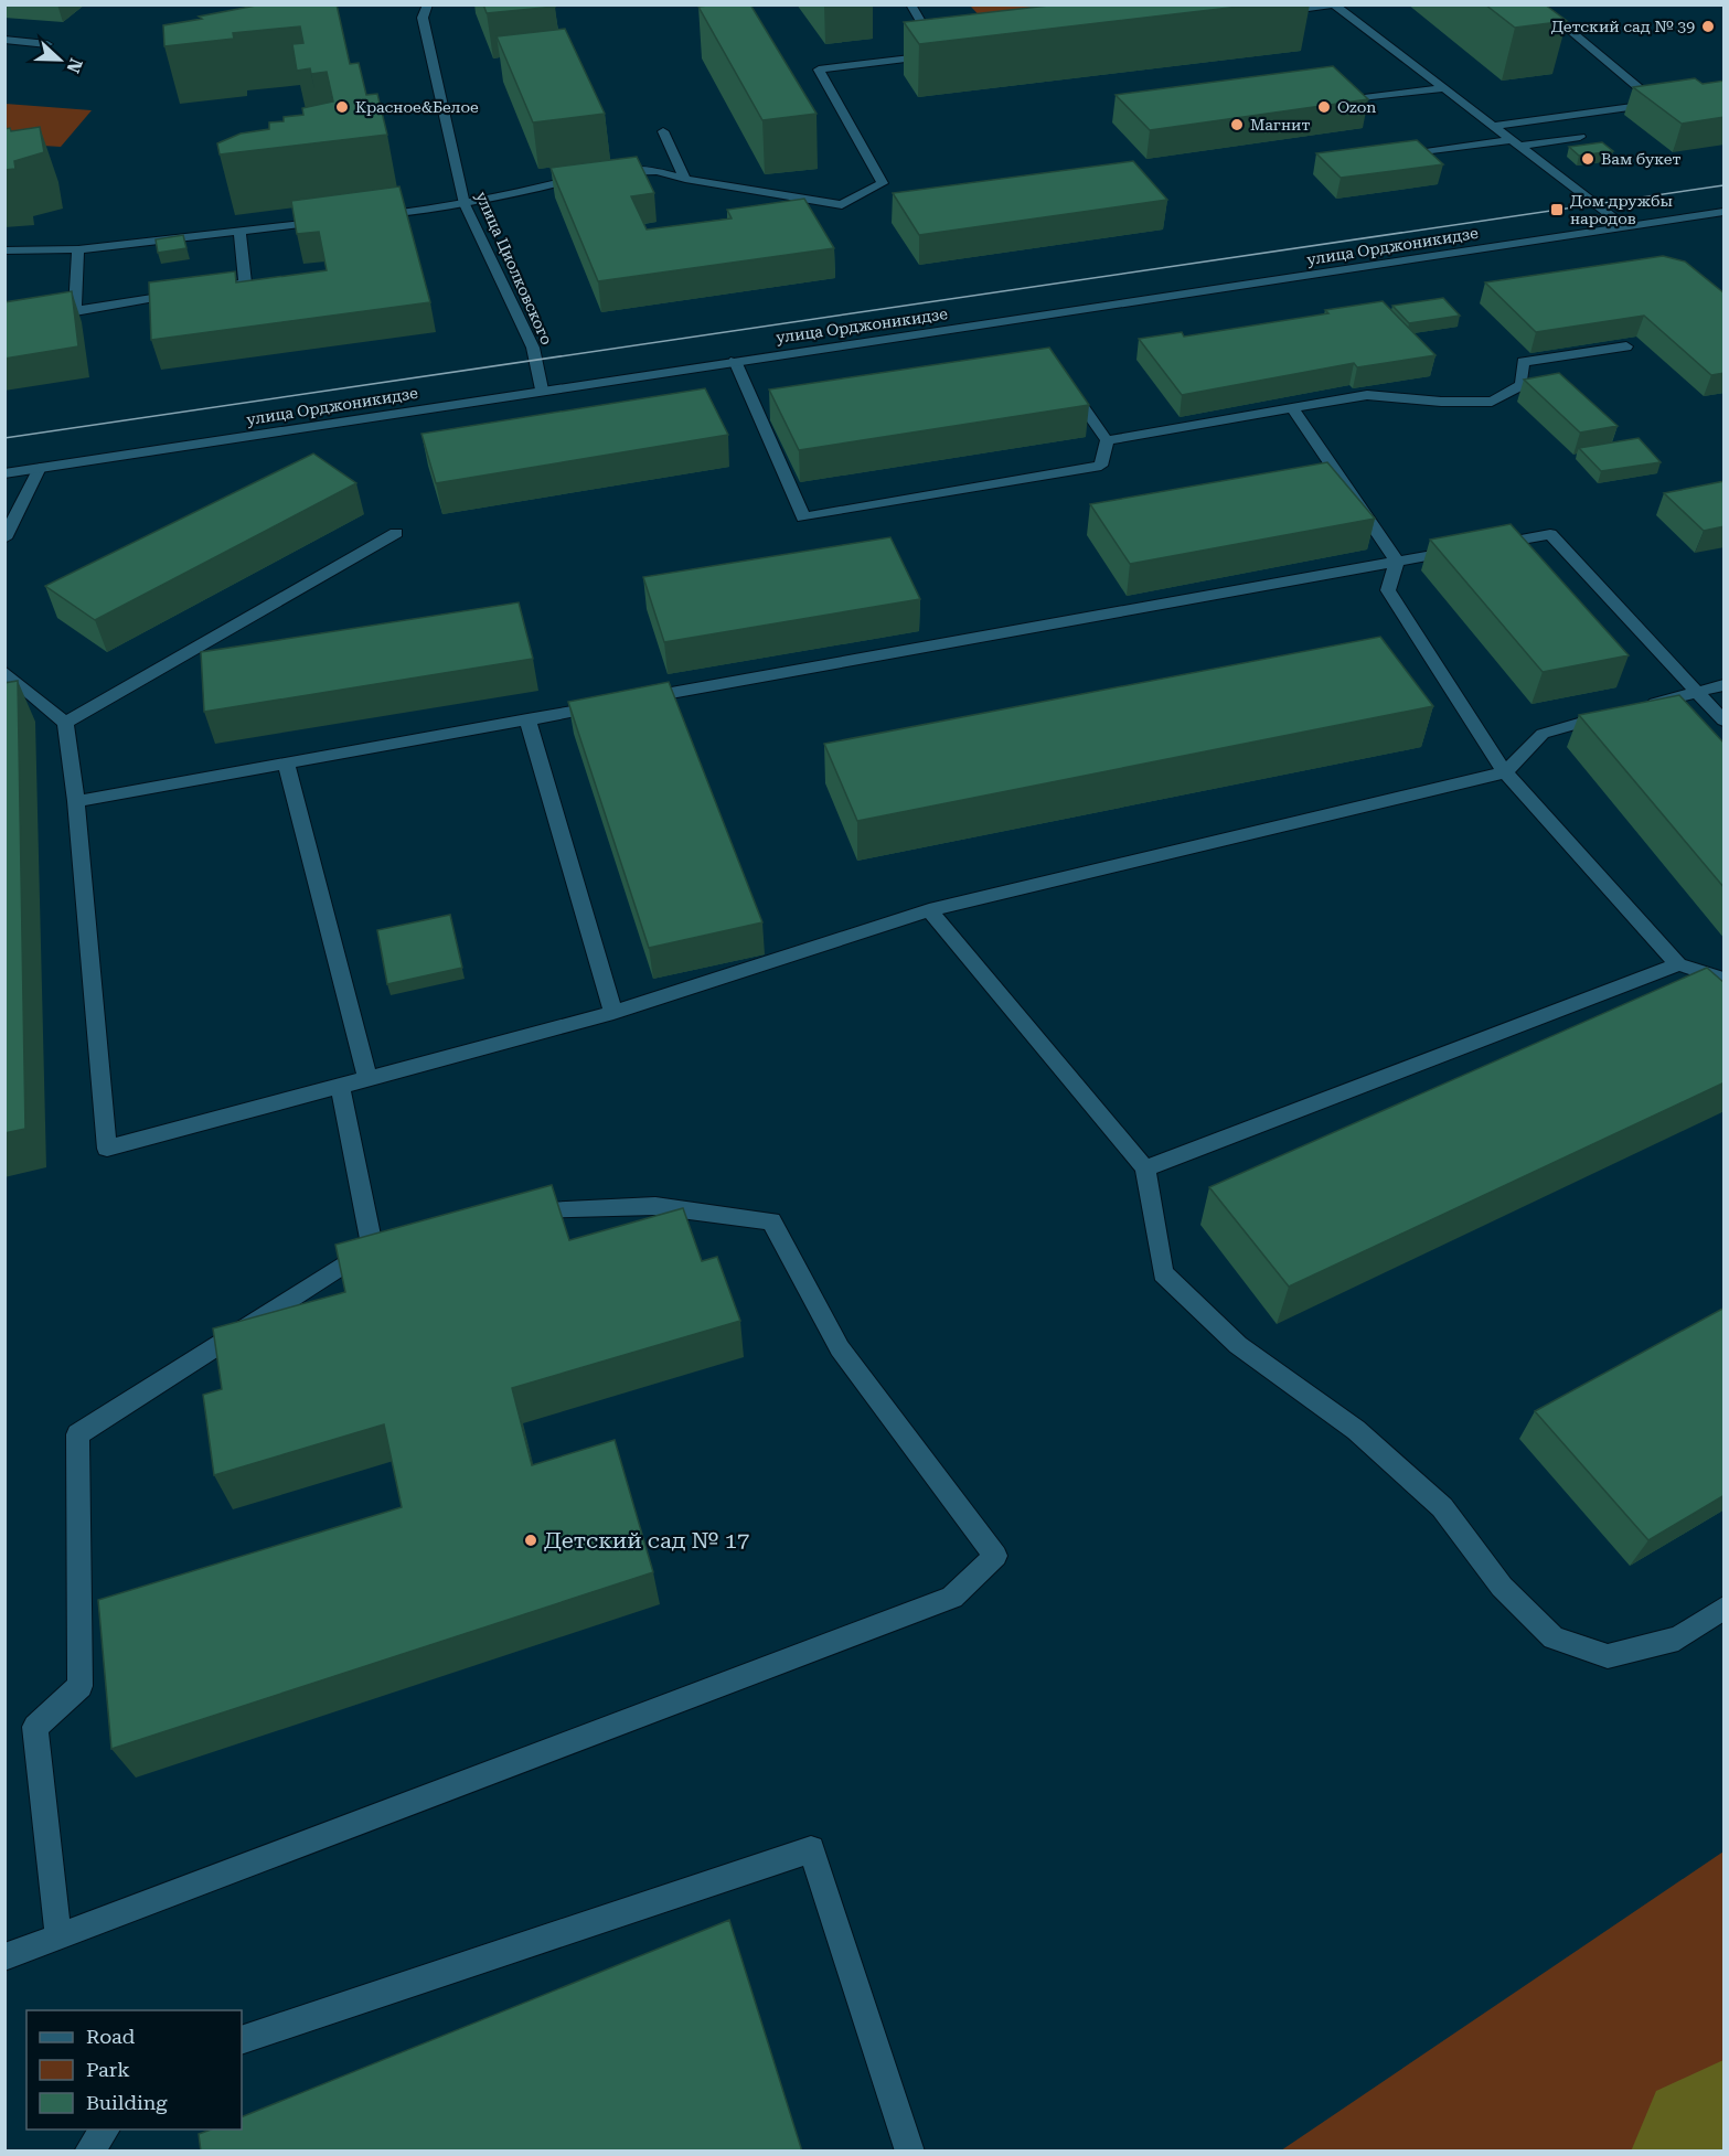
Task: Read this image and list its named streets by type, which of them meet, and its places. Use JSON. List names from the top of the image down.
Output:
{
  "streets": {
    "main road": ["улица Орджоникидзе", "улица Циолковского"]
  },
  "crossings": [
    ["улица Орджоникидзе", "улица Циолковского"]
  ],
  "places": {
    "other": [
      "Детский сад № 39",
      "Красное&Белое",
      "Ozon",
      "Магнит",
      "Вам букет",
      "Детский сад № 17"
    ],
    "transit": ["Дом дружбы народов"]
  },
  "legend": ["Road", "Park", "Building"],
  "north": "right"
}
